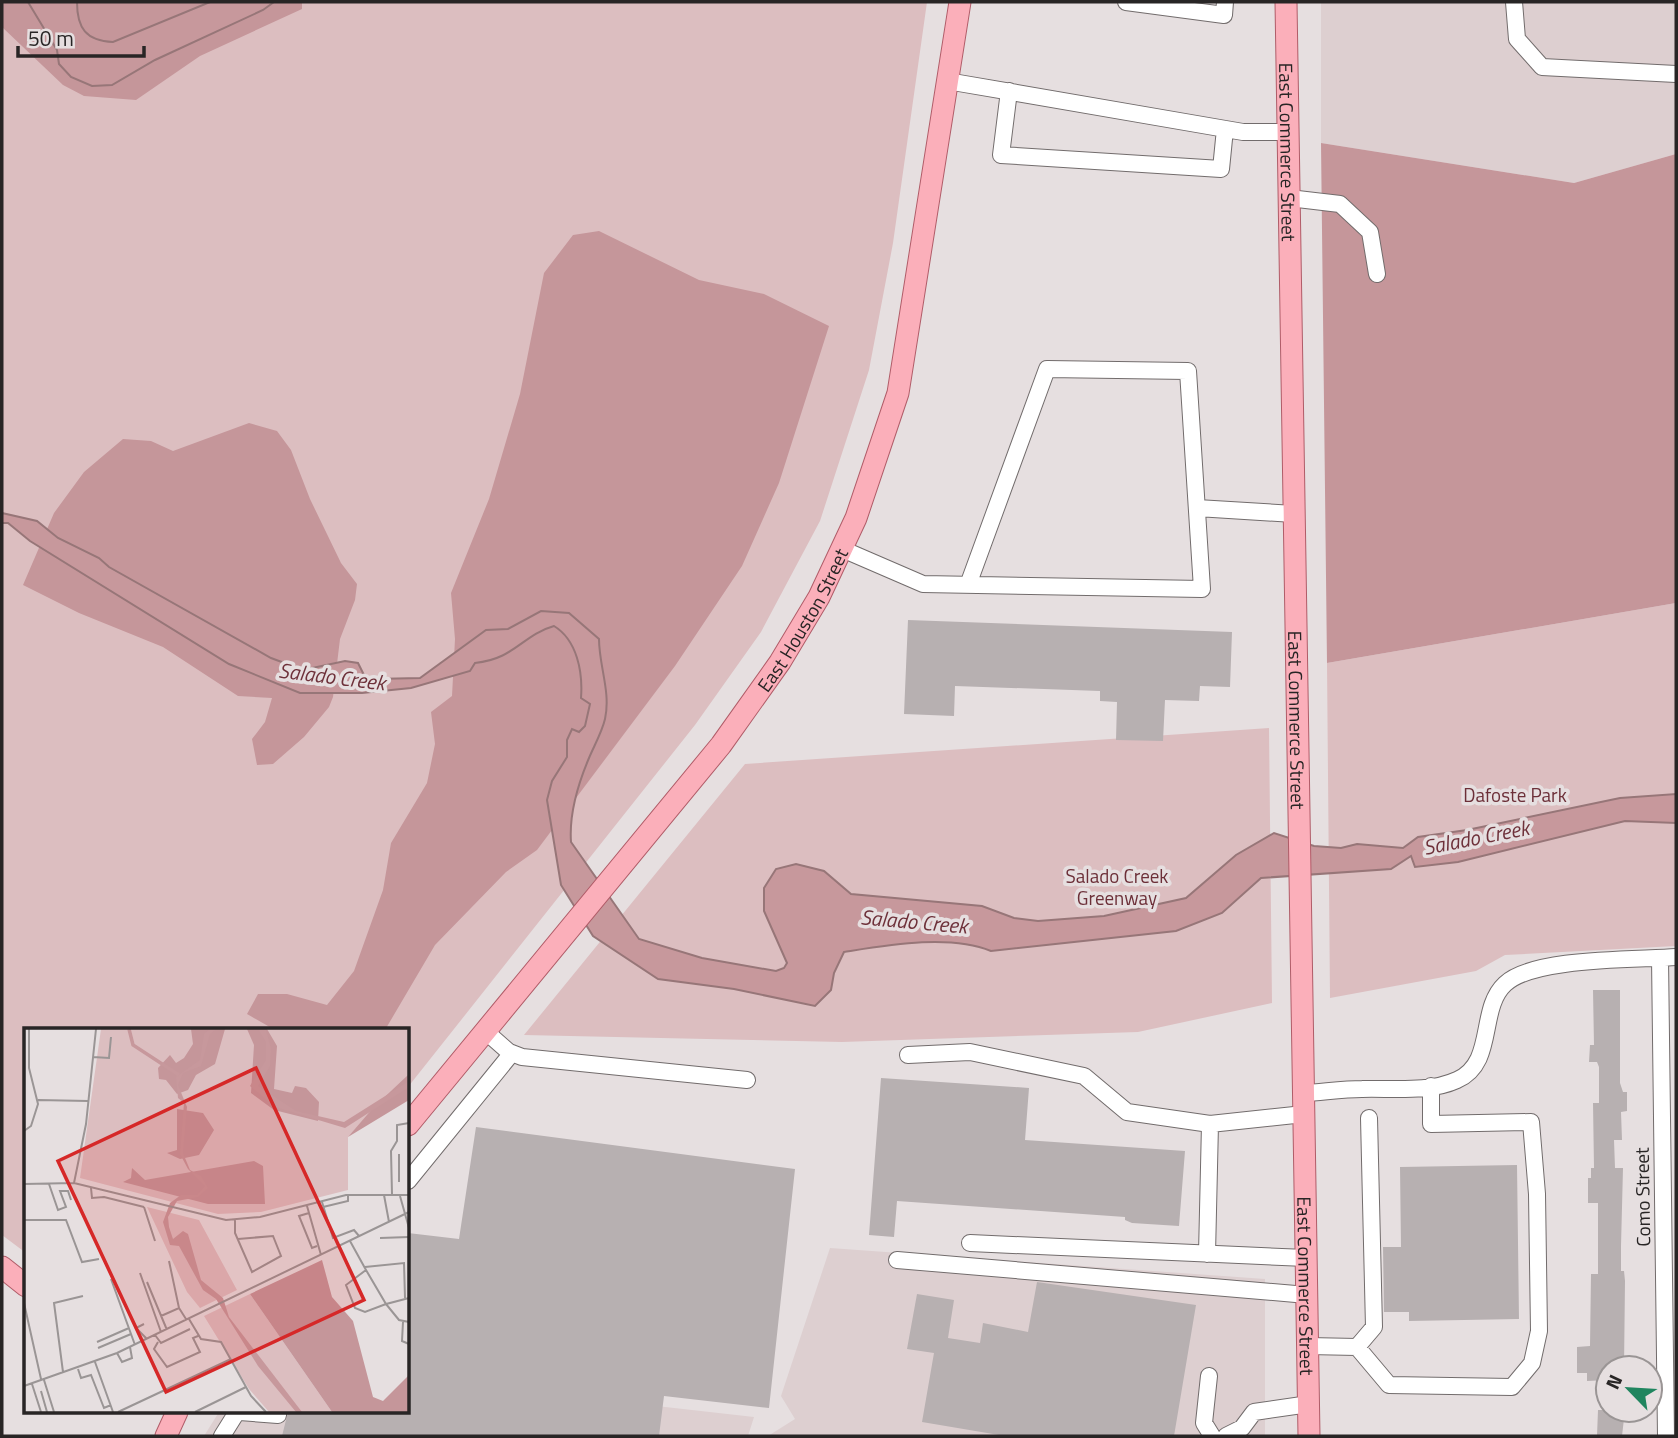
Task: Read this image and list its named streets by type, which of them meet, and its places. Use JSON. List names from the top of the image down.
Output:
{
  "streets": {
    "main road": ["East Commerce Street", "East Houston Street"],
    "street": ["Como Street"]
  },
  "water": ["Salado Creek"],
  "parks": ["Dafoste Park", "Salado Creek Greenway"],
  "scale_bar": "50 m",
  "north": "top left"
}
